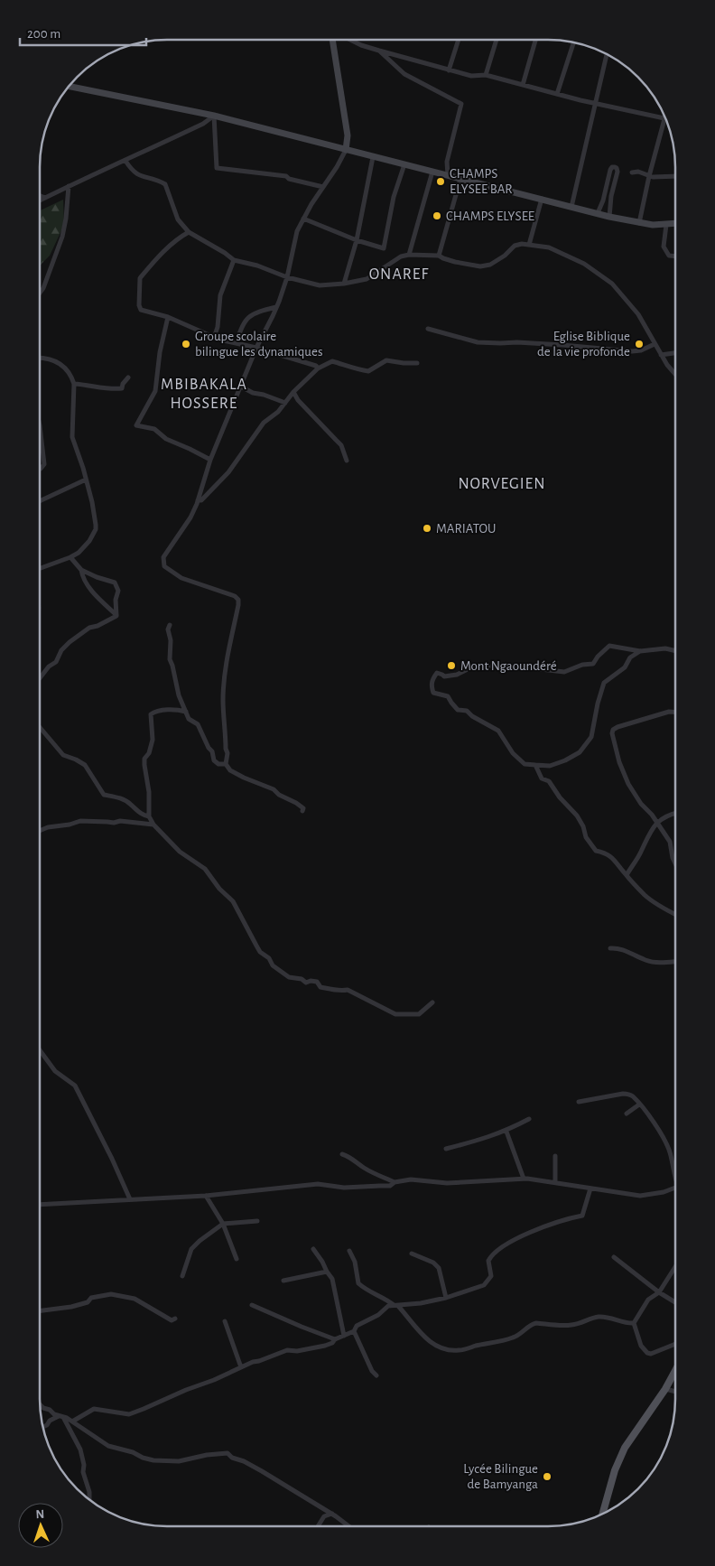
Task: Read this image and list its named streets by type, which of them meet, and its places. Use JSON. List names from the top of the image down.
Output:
{
  "districts": ["ONAREF", "MBIBAKALA HOSSERE", "NORVEGIEN"],
  "places": [
    "CHAMPS ELYSEE BAR",
    "CHAMPS ELYSEE",
    "Groupe scolaire bilingue les dynamiques",
    "Eglise Biblique de la vie profonde",
    "MARIATOU",
    "Mont Ngaoundéré",
    "Lycée Bilingue de Bamyanga"
  ],
  "scale_bar": "200 m",
  "north": "top"
}
